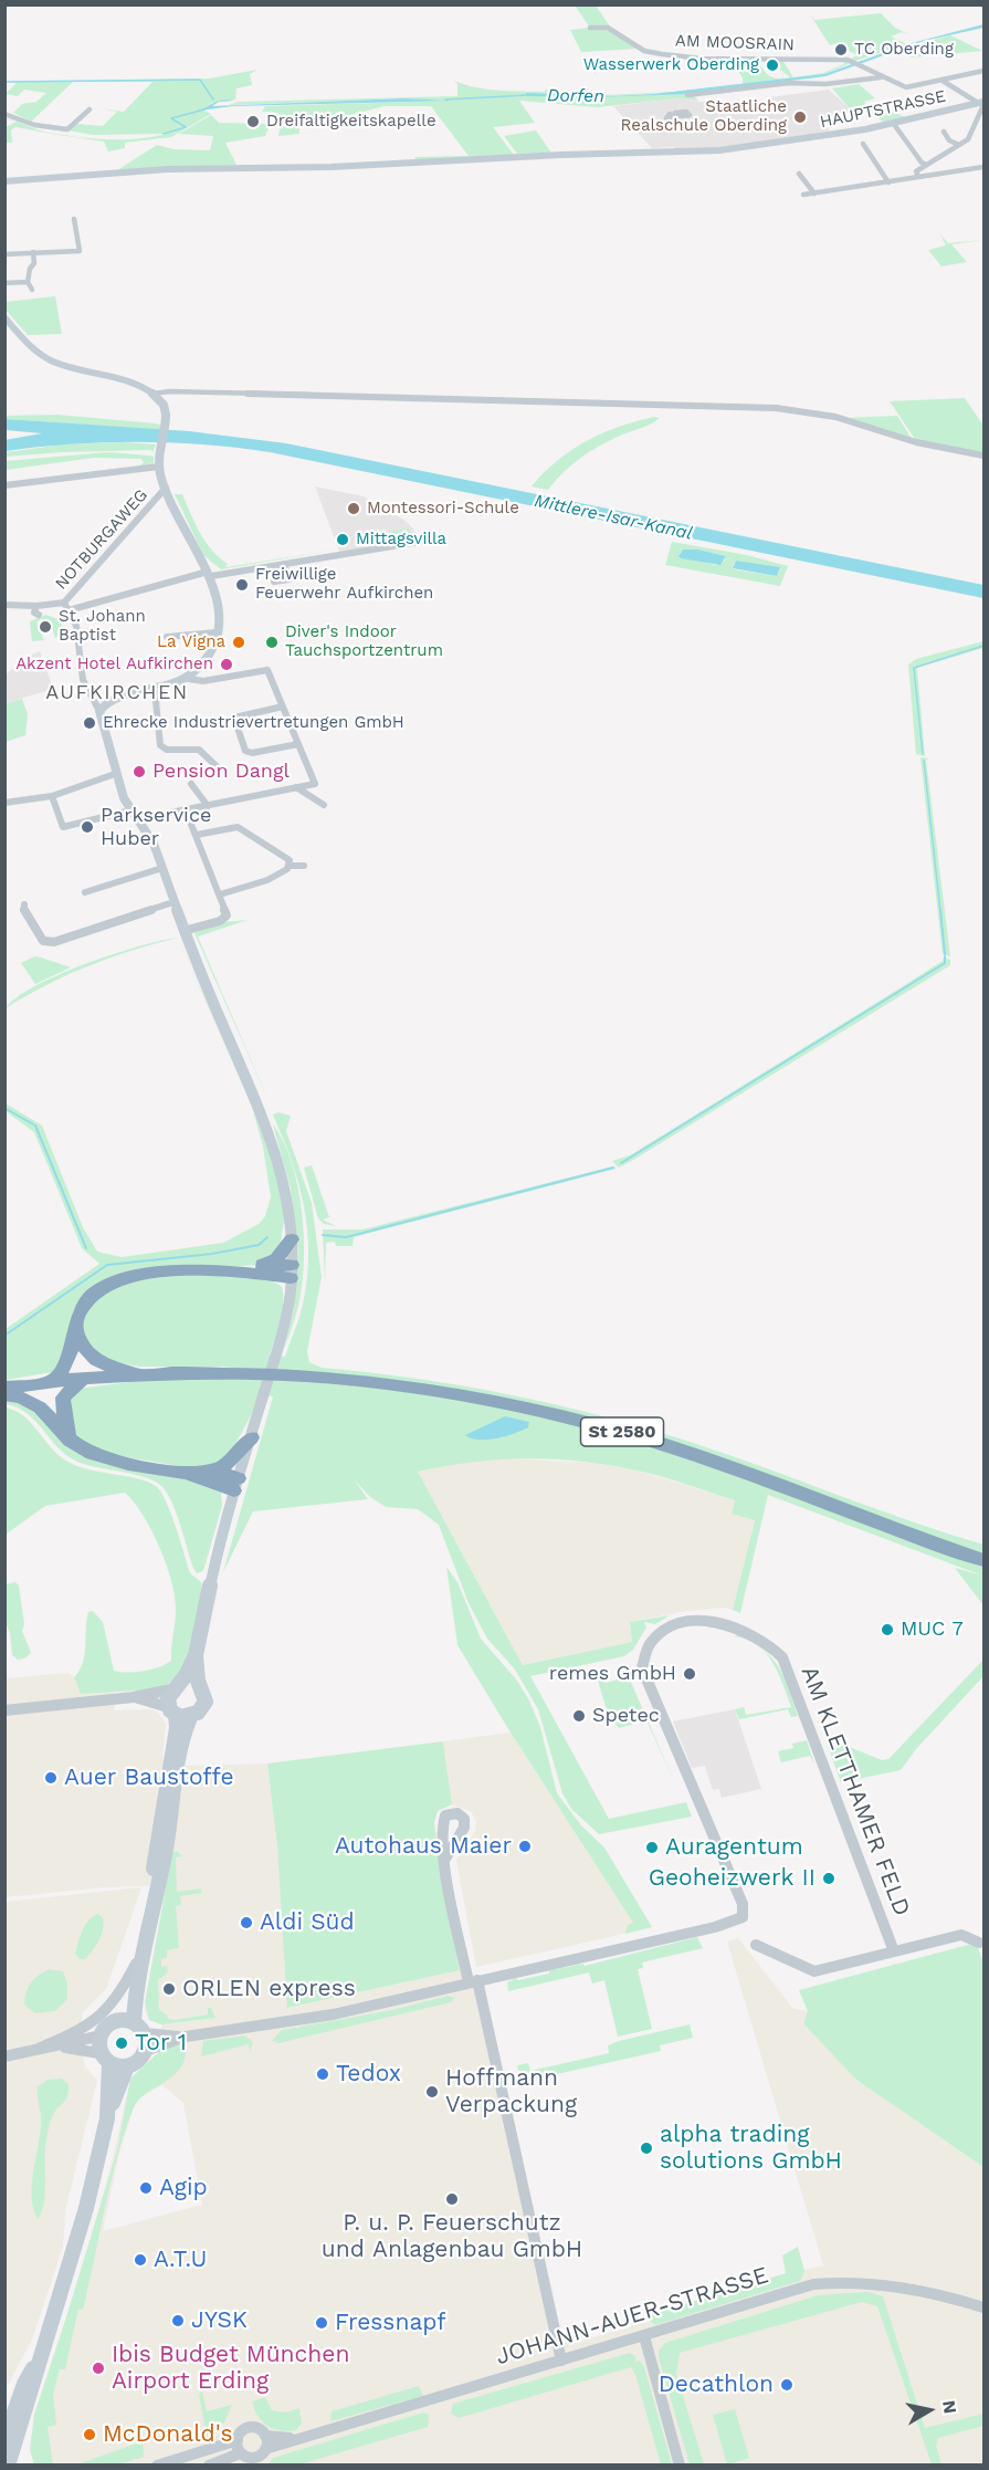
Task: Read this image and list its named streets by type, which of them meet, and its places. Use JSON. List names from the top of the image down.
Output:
{
  "streets": {
    "highway": ["St 2580"],
    "street": [
      "AM MOOSRAIN",
      "HAUPTSTRASSE",
      "NOTBURGAWEG",
      "AM KLETTHAMER FELD",
      "JOHANN-AUER-STRASSE"
    ]
  },
  "districts": ["AUFKIRCHEN"],
  "water": ["Dorfen", "Mittlere-Isar-Kanal"],
  "places": [
    "TC Oberding",
    "Wasserwerk Oberding",
    "Staatliche Realschule Oberding",
    "Dreifaltigkeitskapelle",
    "Montessori-Schule",
    "Mittagsvilla",
    "Freiwillige Feuerwehr Aufkirchen",
    "St. Johann Baptist",
    "La Vigna",
    "Diver's Indoor Tauchsportzentrum",
    "Akzent Hotel Aufkirchen",
    "Ehrecke Industrievertretungen GmbH",
    "Pension Dangl",
    "Parkservice Huber",
    "MUC 7",
    "remes GmbH",
    "Spetec",
    "Auer Baustoffe",
    "Autohaus Maier",
    "Auragentum",
    "Geoheizwerk II",
    "Aldi Süd",
    "ORLEN express",
    "Tor 1",
    "Tedox",
    "Hoffmann Verpackung",
    "alpha trading solutions GmbH",
    "Agip",
    "P. u. P. Feuerschutz und Anlagenbau GmbH",
    "A.T.U",
    "JYSK",
    "Fressnapf",
    "Ibis Budget München Airport Erding",
    "Decathlon",
    "McDonald's"
  ],
  "north": "right"
}
